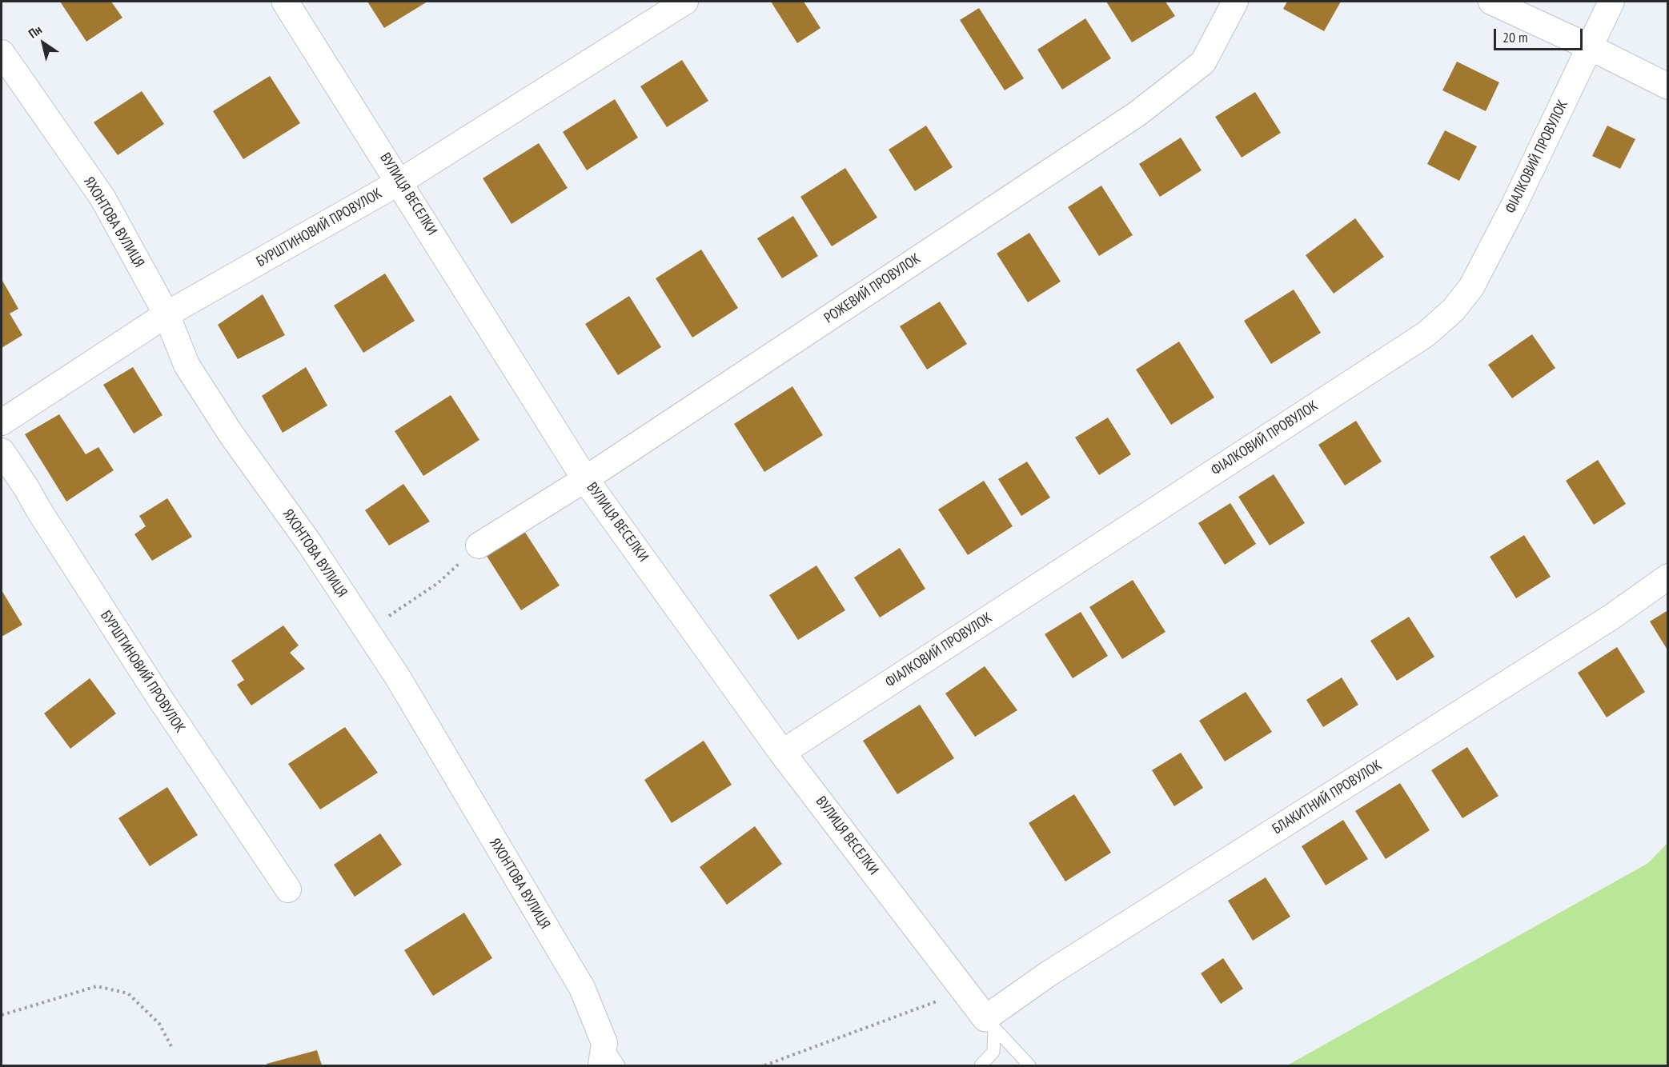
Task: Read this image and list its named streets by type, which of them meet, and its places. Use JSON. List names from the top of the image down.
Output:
{
  "streets": {
    "street": [
      "ФІАЛКОВИЙ ПРОВУЛОК",
      "ВУЛИЦЯ ВЕСЕЛКИ",
      "ЯХОНТОВА ВУЛИЦЯ",
      "БУРШТИНОВИЙ ПРОВУЛОК",
      "РОЖЕВИЙ ПРОВУЛОК",
      "БЛАКИТНИЙ ПРОВУЛОК"
    ]
  },
  "crossings": [
    ["ФІАЛКОВИЙ ПРОВУЛОК", "ВУЛИЦЯ ВЕСЕЛКИ"],
    ["ВУЛИЦЯ ВЕСЕЛКИ", "БУРШТИНОВИЙ ПРОВУЛОК"],
    ["ВУЛИЦЯ ВЕСЕЛКИ", "РОЖЕВИЙ ПРОВУЛОК"],
    ["ВУЛИЦЯ ВЕСЕЛКИ", "БЛАКИТНИЙ ПРОВУЛОК"],
    ["ЯХОНТОВА ВУЛИЦЯ", "БУРШТИНОВИЙ ПРОВУЛОК"]
  ],
  "scale_bar": "20 m",
  "north": "top left"
}
